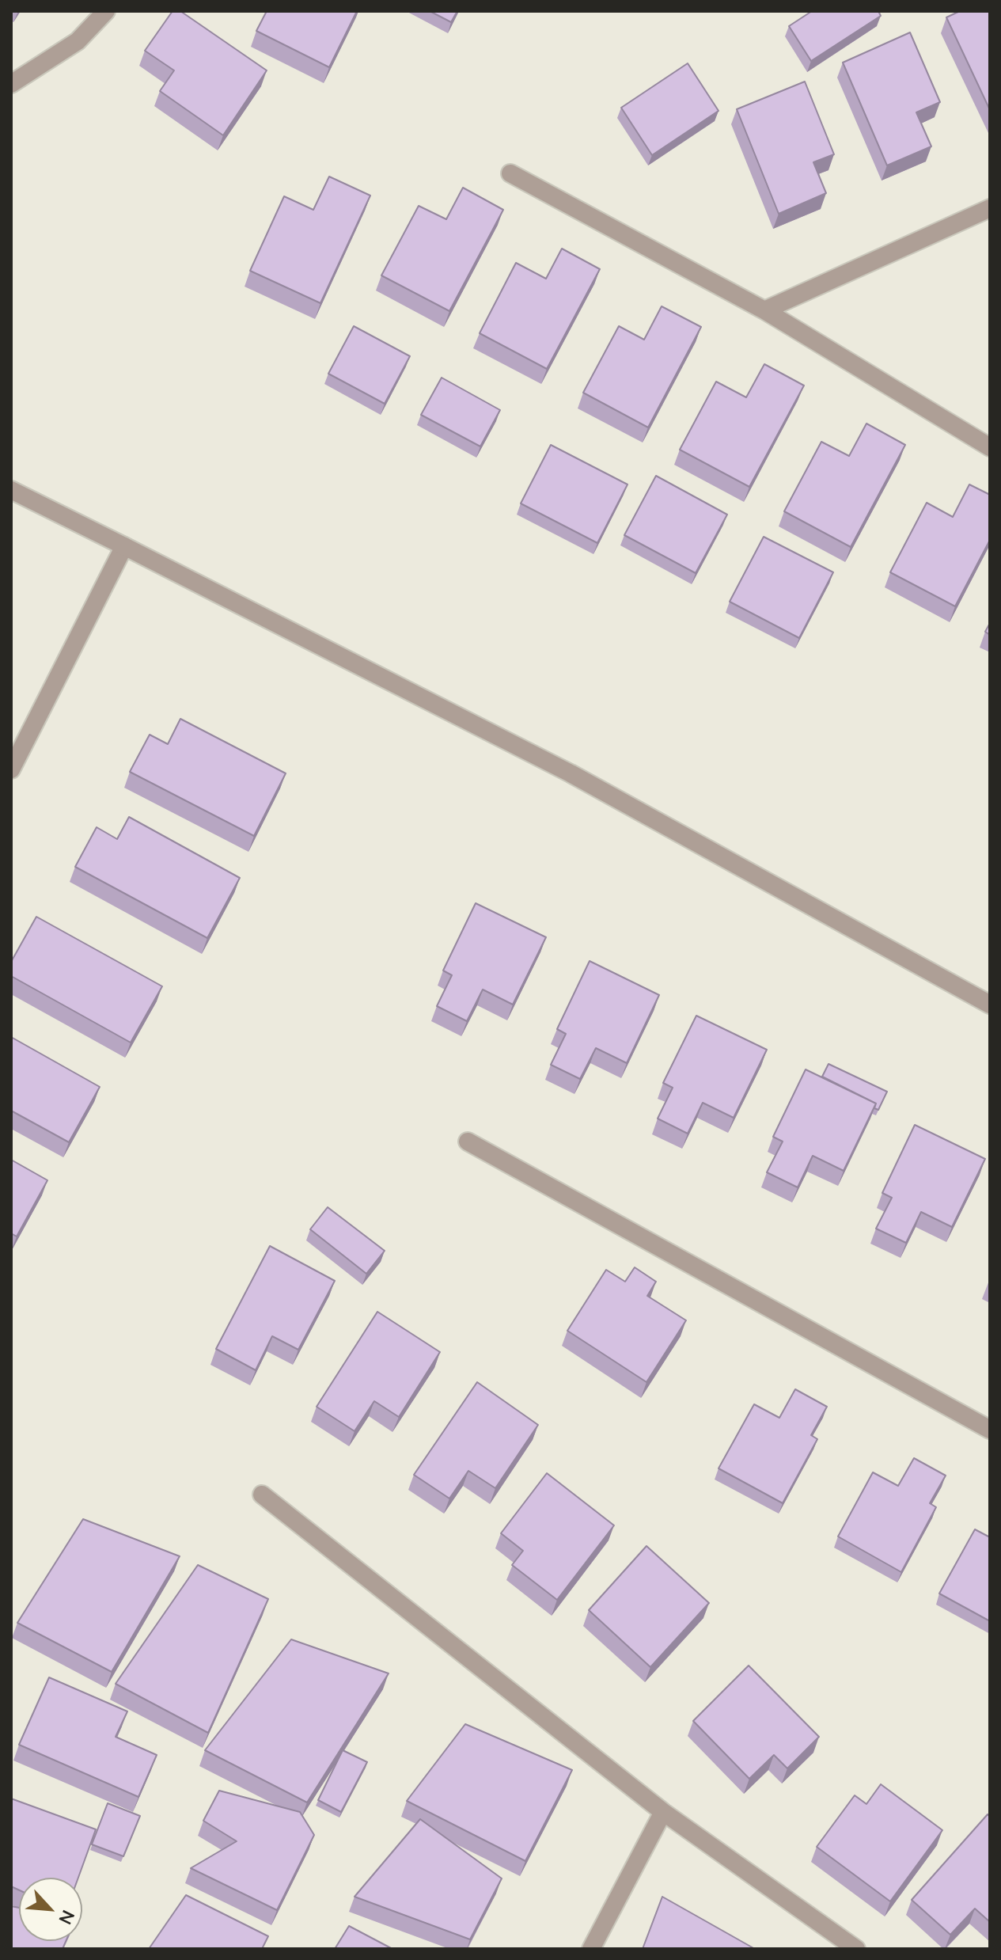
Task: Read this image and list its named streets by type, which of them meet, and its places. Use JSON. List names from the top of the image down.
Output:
{
  "north": "bottom right"
}
